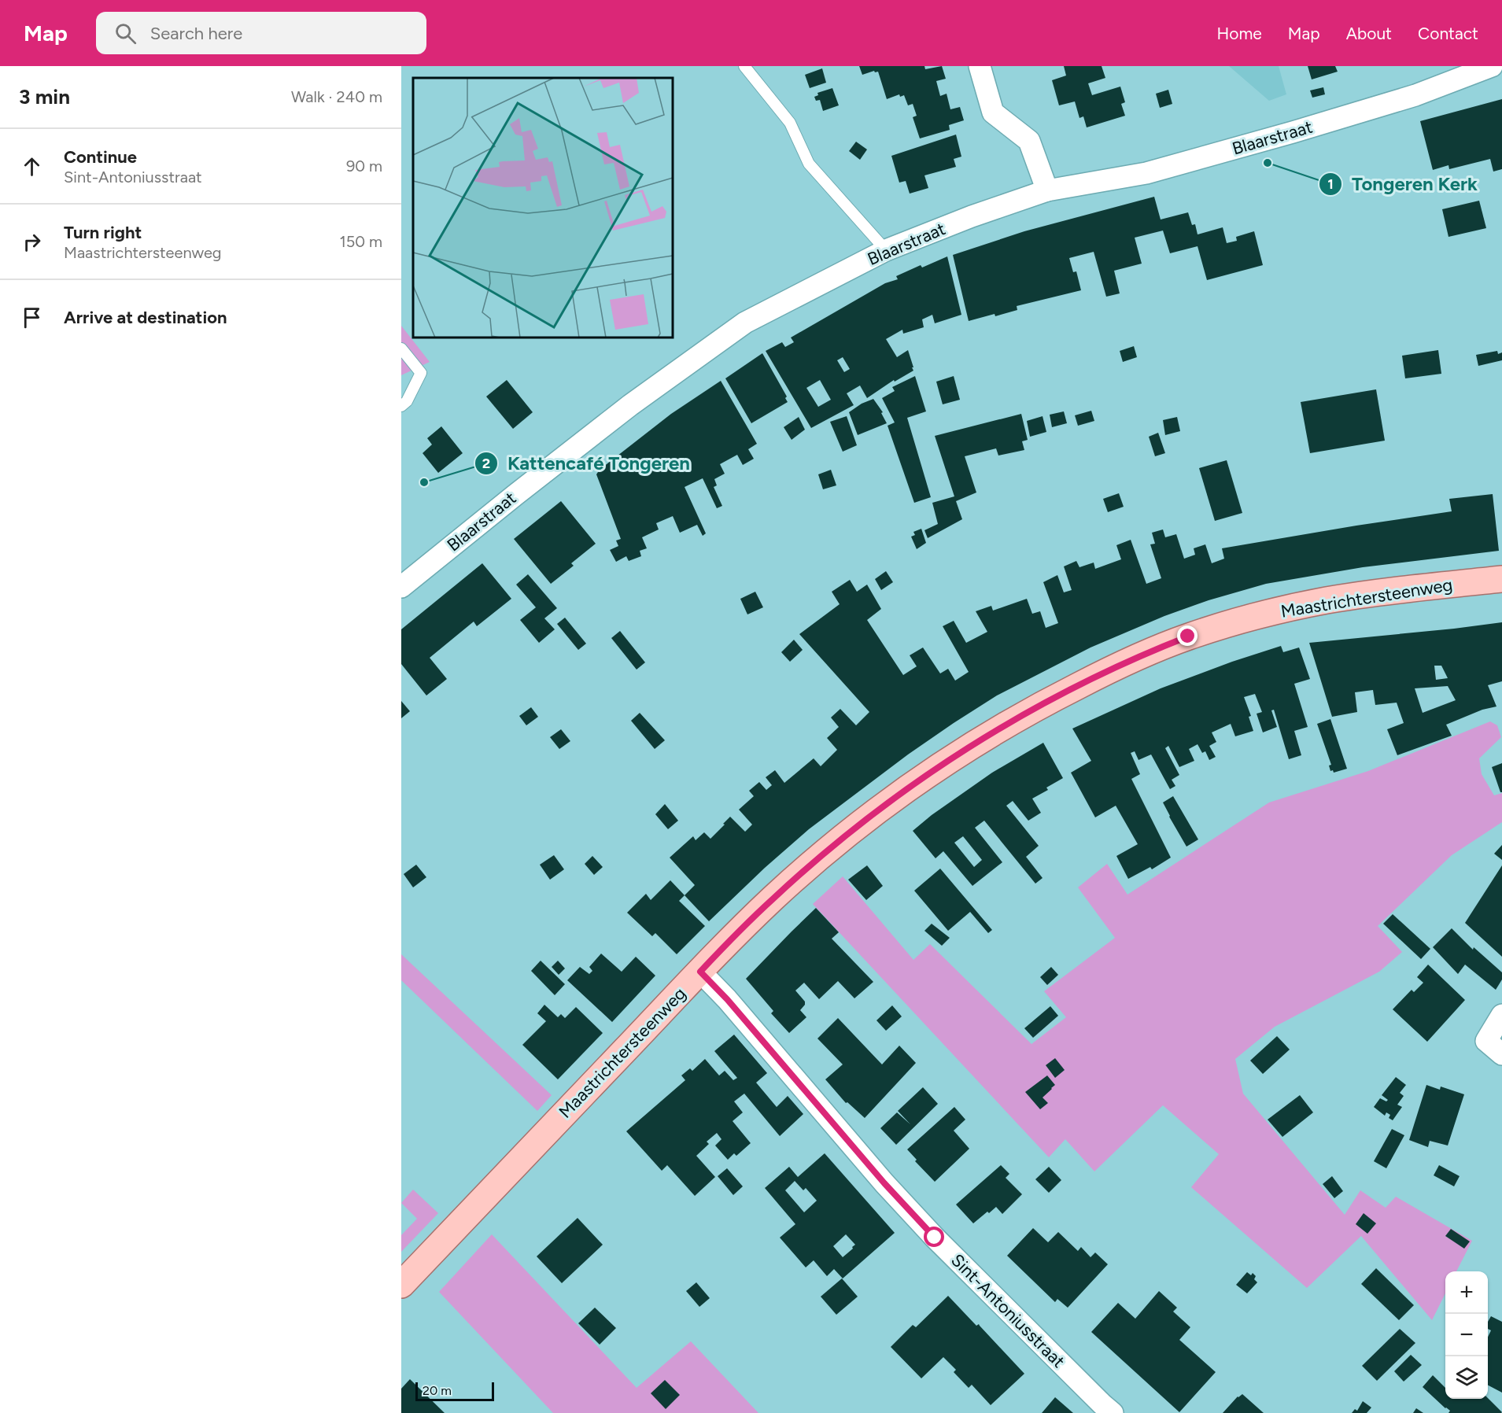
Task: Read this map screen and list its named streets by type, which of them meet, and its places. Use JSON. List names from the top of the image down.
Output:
{
  "streets": {
    "main road": ["Maastrichtersteenweg"],
    "street": ["Blaarstraat", "Sint-Antoniusstraat"]
  },
  "crossings": [
    ["Maastrichtersteenweg", "Sint-Antoniusstraat"]
  ],
  "places": ["Tongeren Kerk", "Kattencafé Tongeren"],
  "scale_bar": "20 m",
  "page": {
    "header": "Map",
    "search": "Search here",
    "nav": [
      "Home",
      "Map",
      "About",
      "Contact"
    ],
    "heading": ["3 min", "Walk · 240 m"],
    "list": [
      ["Continue", "Sint-Antoniusstraat", "90 m"],
      ["Turn right", "Maastrichtersteenweg", "150 m"],
      "Arrive at destination"
    ],
    "map_buttons": ["+", "−"],
    "scale": "20 m"
  }
}
